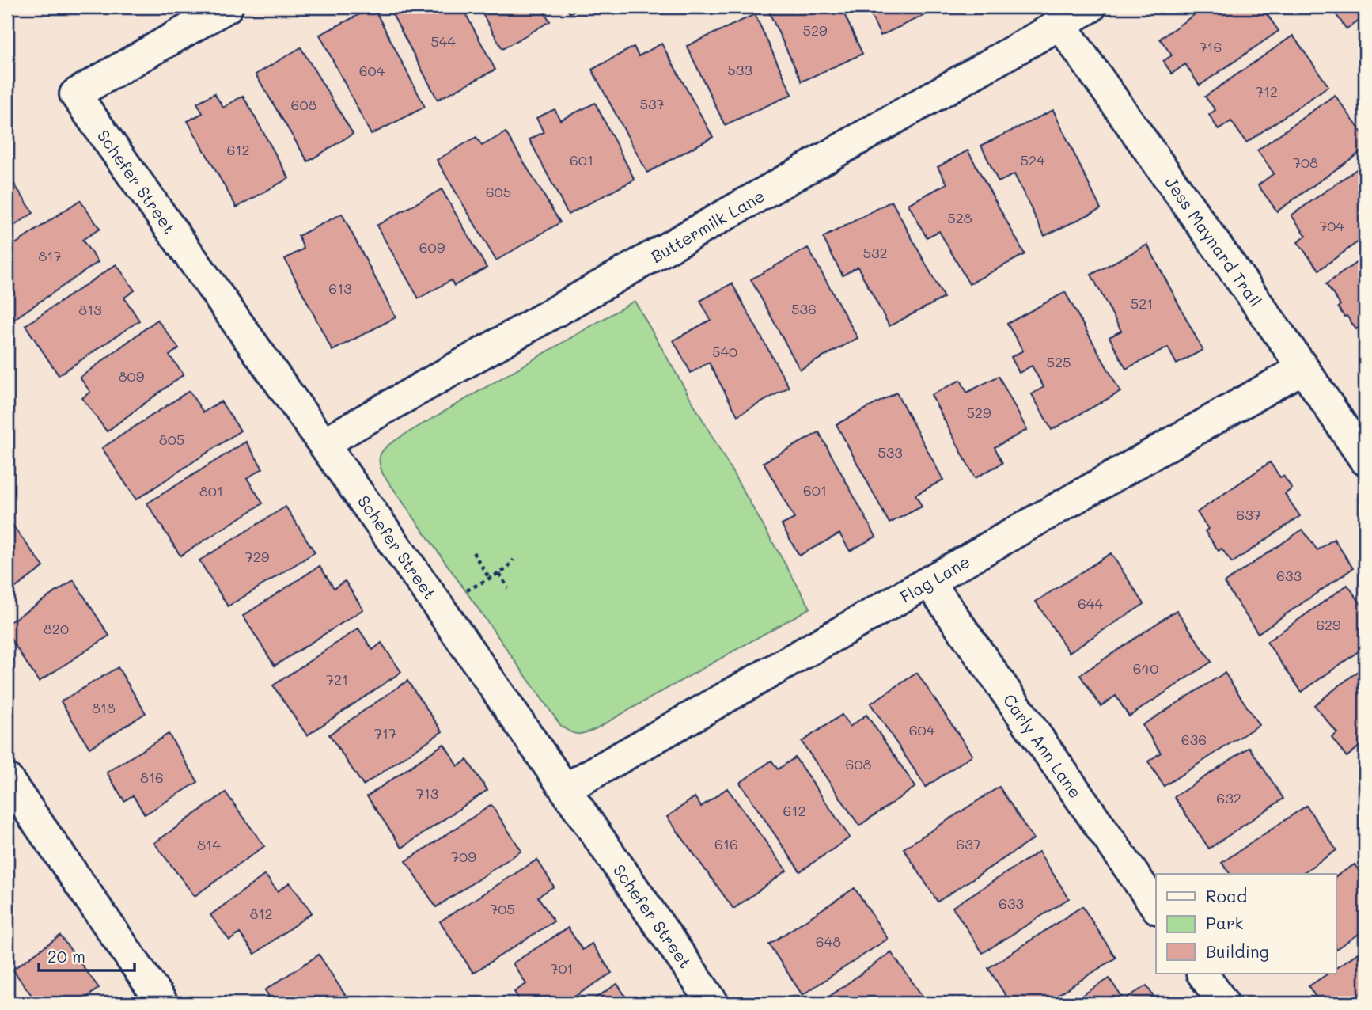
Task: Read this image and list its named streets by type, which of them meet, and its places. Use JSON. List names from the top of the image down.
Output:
{
  "streets": {
    "street": [
      "Schefer Street",
      "Buttermilk Lane",
      "Jess Maynard Trail",
      "Flag Lane",
      "Carly Ann Lane"
    ]
  },
  "crossings": [
    ["Schefer Street", "Buttermilk Lane"],
    ["Schefer Street", "Flag Lane"],
    ["Buttermilk Lane", "Jess Maynard Trail"],
    ["Jess Maynard Trail", "Flag Lane"],
    ["Flag Lane", "Carly Ann Lane"]
  ],
  "house_numbers": [
    "529",
    "544",
    "716",
    "533",
    "604",
    "712",
    "537",
    "608",
    "612",
    "601",
    "524",
    "708",
    "605",
    "528",
    "704",
    "609",
    "532",
    "817",
    "613",
    "521",
    "536",
    "813",
    "540",
    "525",
    "809",
    "529",
    "805",
    "533",
    "601",
    "801",
    "637",
    "729",
    "633",
    "644",
    "629",
    "820",
    "640",
    "721",
    "818",
    "604",
    "717",
    "636",
    "608",
    "816",
    "713",
    "632",
    "612",
    "616",
    "637",
    "814",
    "709",
    "633",
    "705",
    "812",
    "648",
    "701"
  ],
  "legend": ["Road", "Park", "Building"],
  "scale_bar": "20 m"
}
